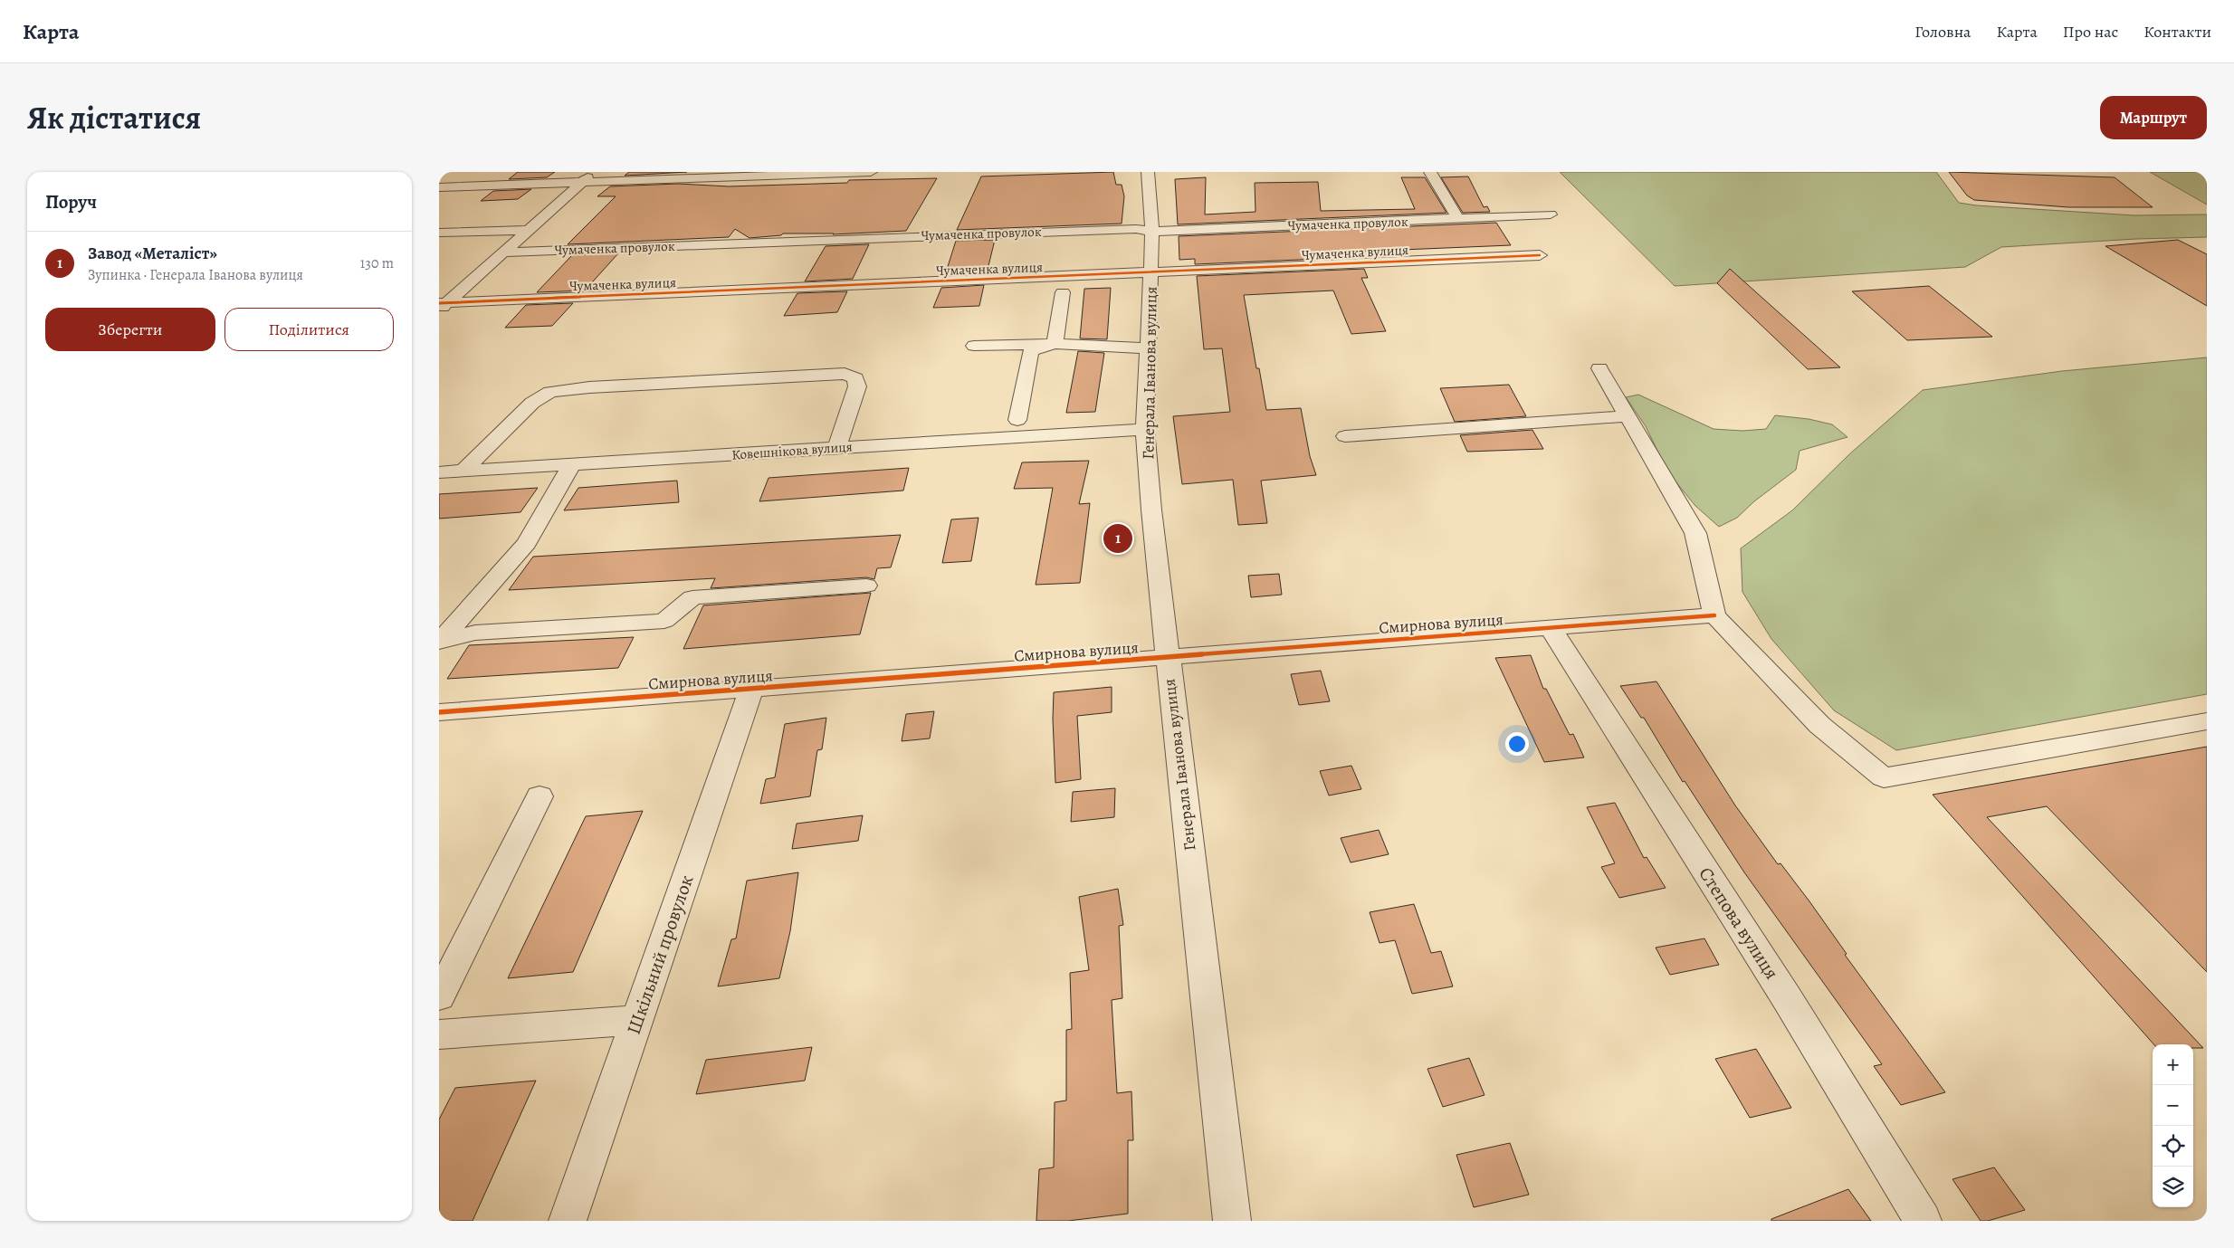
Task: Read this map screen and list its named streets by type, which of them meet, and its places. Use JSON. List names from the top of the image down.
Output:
{
  "streets": {
    "street": [
      "Чумаченка провулок",
      "Чумаченка вулиця",
      "Генерала Іванова вулиця",
      "Ковешнікова вулиця",
      "Смирнова вулиця",
      "Степова вулиця",
      "Шкільний провулок"
    ]
  },
  "crossings": [
    ["Чумаченка провулок", "Генерала Іванова вулиця"],
    ["Чумаченка вулиця", "Генерала Іванова вулиця"],
    ["Генерала Іванова вулиця", "Ковешнікова вулиця"],
    ["Генерала Іванова вулиця", "Смирнова вулиця"],
    ["Смирнова вулиця", "Степова вулиця"],
    ["Смирнова вулиця", "Шкільний провулок"]
  ],
  "page": {
    "header": "Карта",
    "nav": [
      "Головна",
      "Карта",
      "Про нас",
      "Контакти"
    ],
    "title": "Як дістатися",
    "buttons": [
      "Маршрут",
      ["Зберегти", "Поділитися"]
    ],
    "heading": "Поруч",
    "list": [
      {
        "mark": "1",
        "name": "Завод «Металіст»",
        "note": "Зупинка · Генерала Іванова вулиця",
        "value": "130 m"
      }
    ],
    "pins": "1",
    "map_buttons": ["+", "−"]
  }
}
